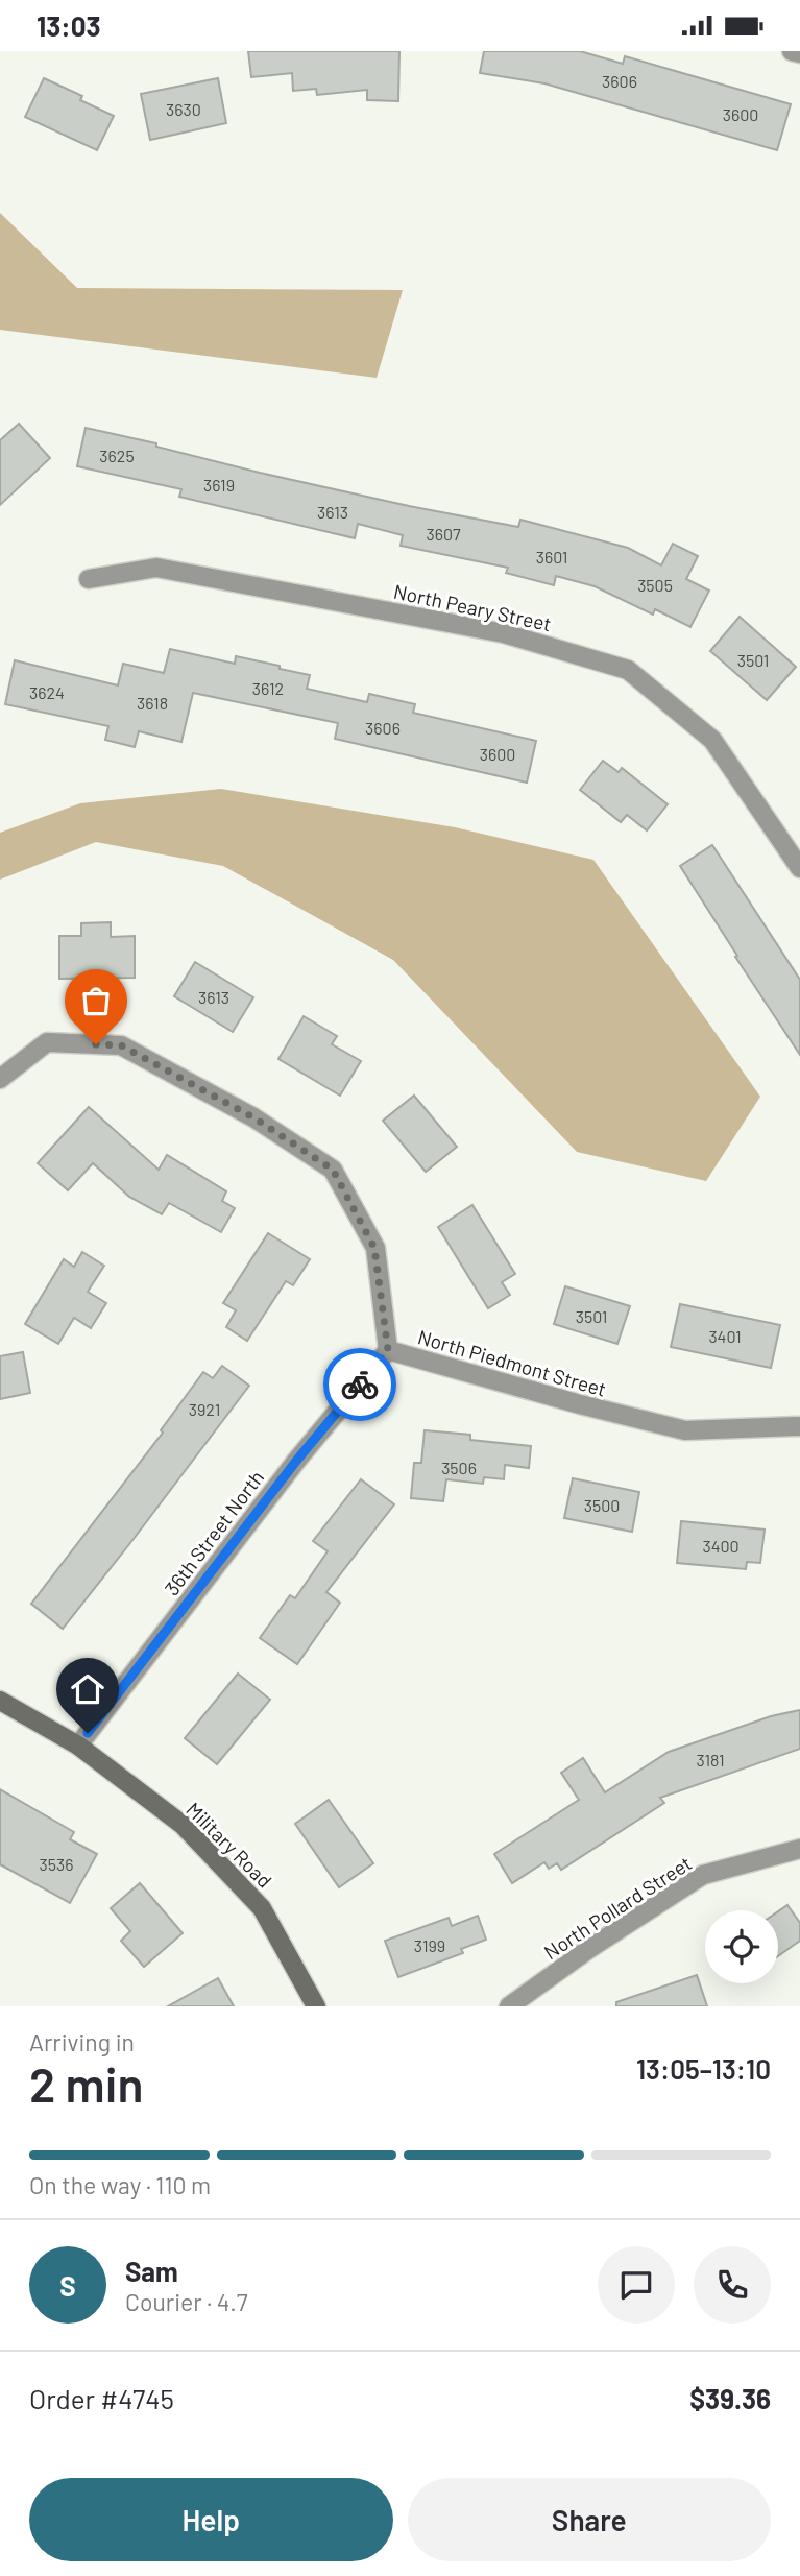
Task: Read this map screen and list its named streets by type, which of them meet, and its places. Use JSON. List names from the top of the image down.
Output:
{
  "streets": {
    "main road": ["Military Road"],
    "street": [
      "North Peary Street",
      "North Piedmont Street",
      "36th Street North",
      "North Pollard Street"
    ]
  },
  "crossings": [
    ["North Piedmont Street", "36th Street North"],
    ["36th Street North", "Military Road"]
  ],
  "house_numbers": [
    "3606",
    "3630",
    "3600",
    "3625",
    "3619",
    "3613",
    "3607",
    "3601",
    "3505",
    "3501",
    "3612",
    "3624",
    "3618",
    "3606",
    "3600",
    "3613",
    "3501",
    "3401",
    "3921",
    "3506",
    "3500",
    "3400",
    "3181",
    "3536",
    "3199"
  ],
  "page": {
    "status": "13:03",
    "heading": ["2 min", "Arriving in", "13:05–13:10"],
    "panel": [
      "Sam",
      "Courier · 4.7",
      "Order #4745",
      "$39.36"
    ],
    "bar": "On the way · 110 m",
    "round": "S",
    "buttons": ["Help", "Share"]
  }
}
